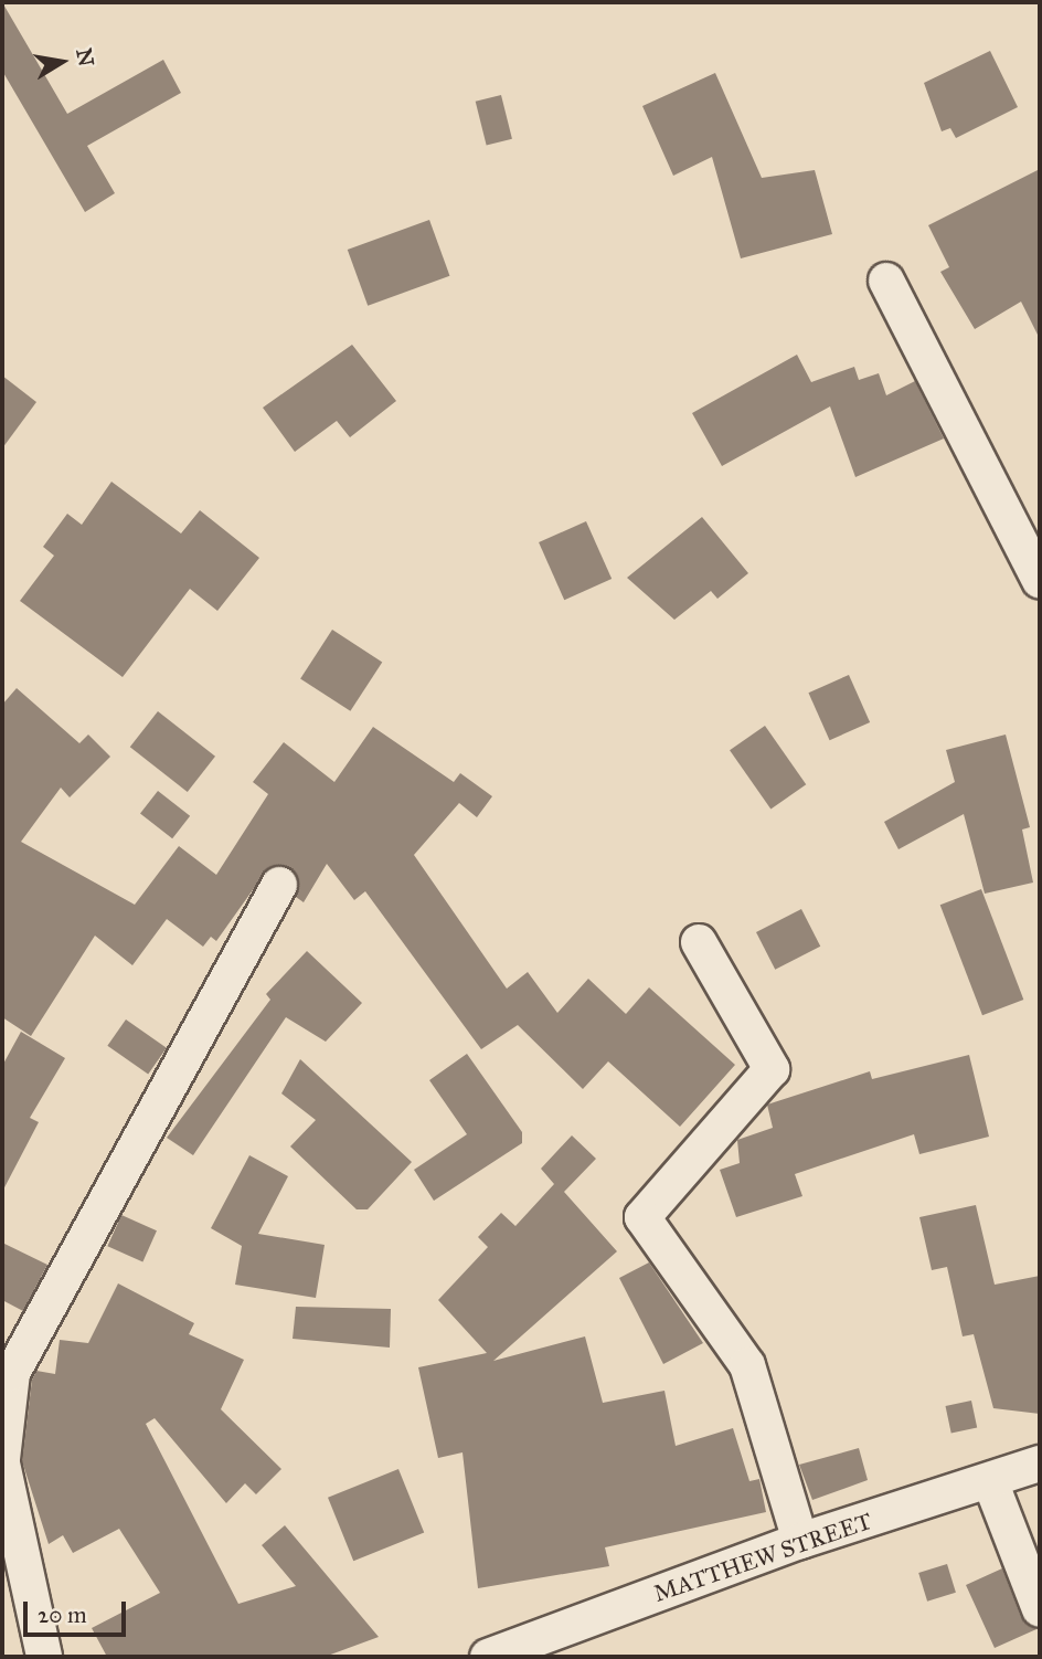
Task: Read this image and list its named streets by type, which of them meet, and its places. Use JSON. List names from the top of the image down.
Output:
{
  "streets": {
    "street": ["MATTHEW STREET"]
  },
  "scale_bar": "20 m",
  "north": "right"
}
